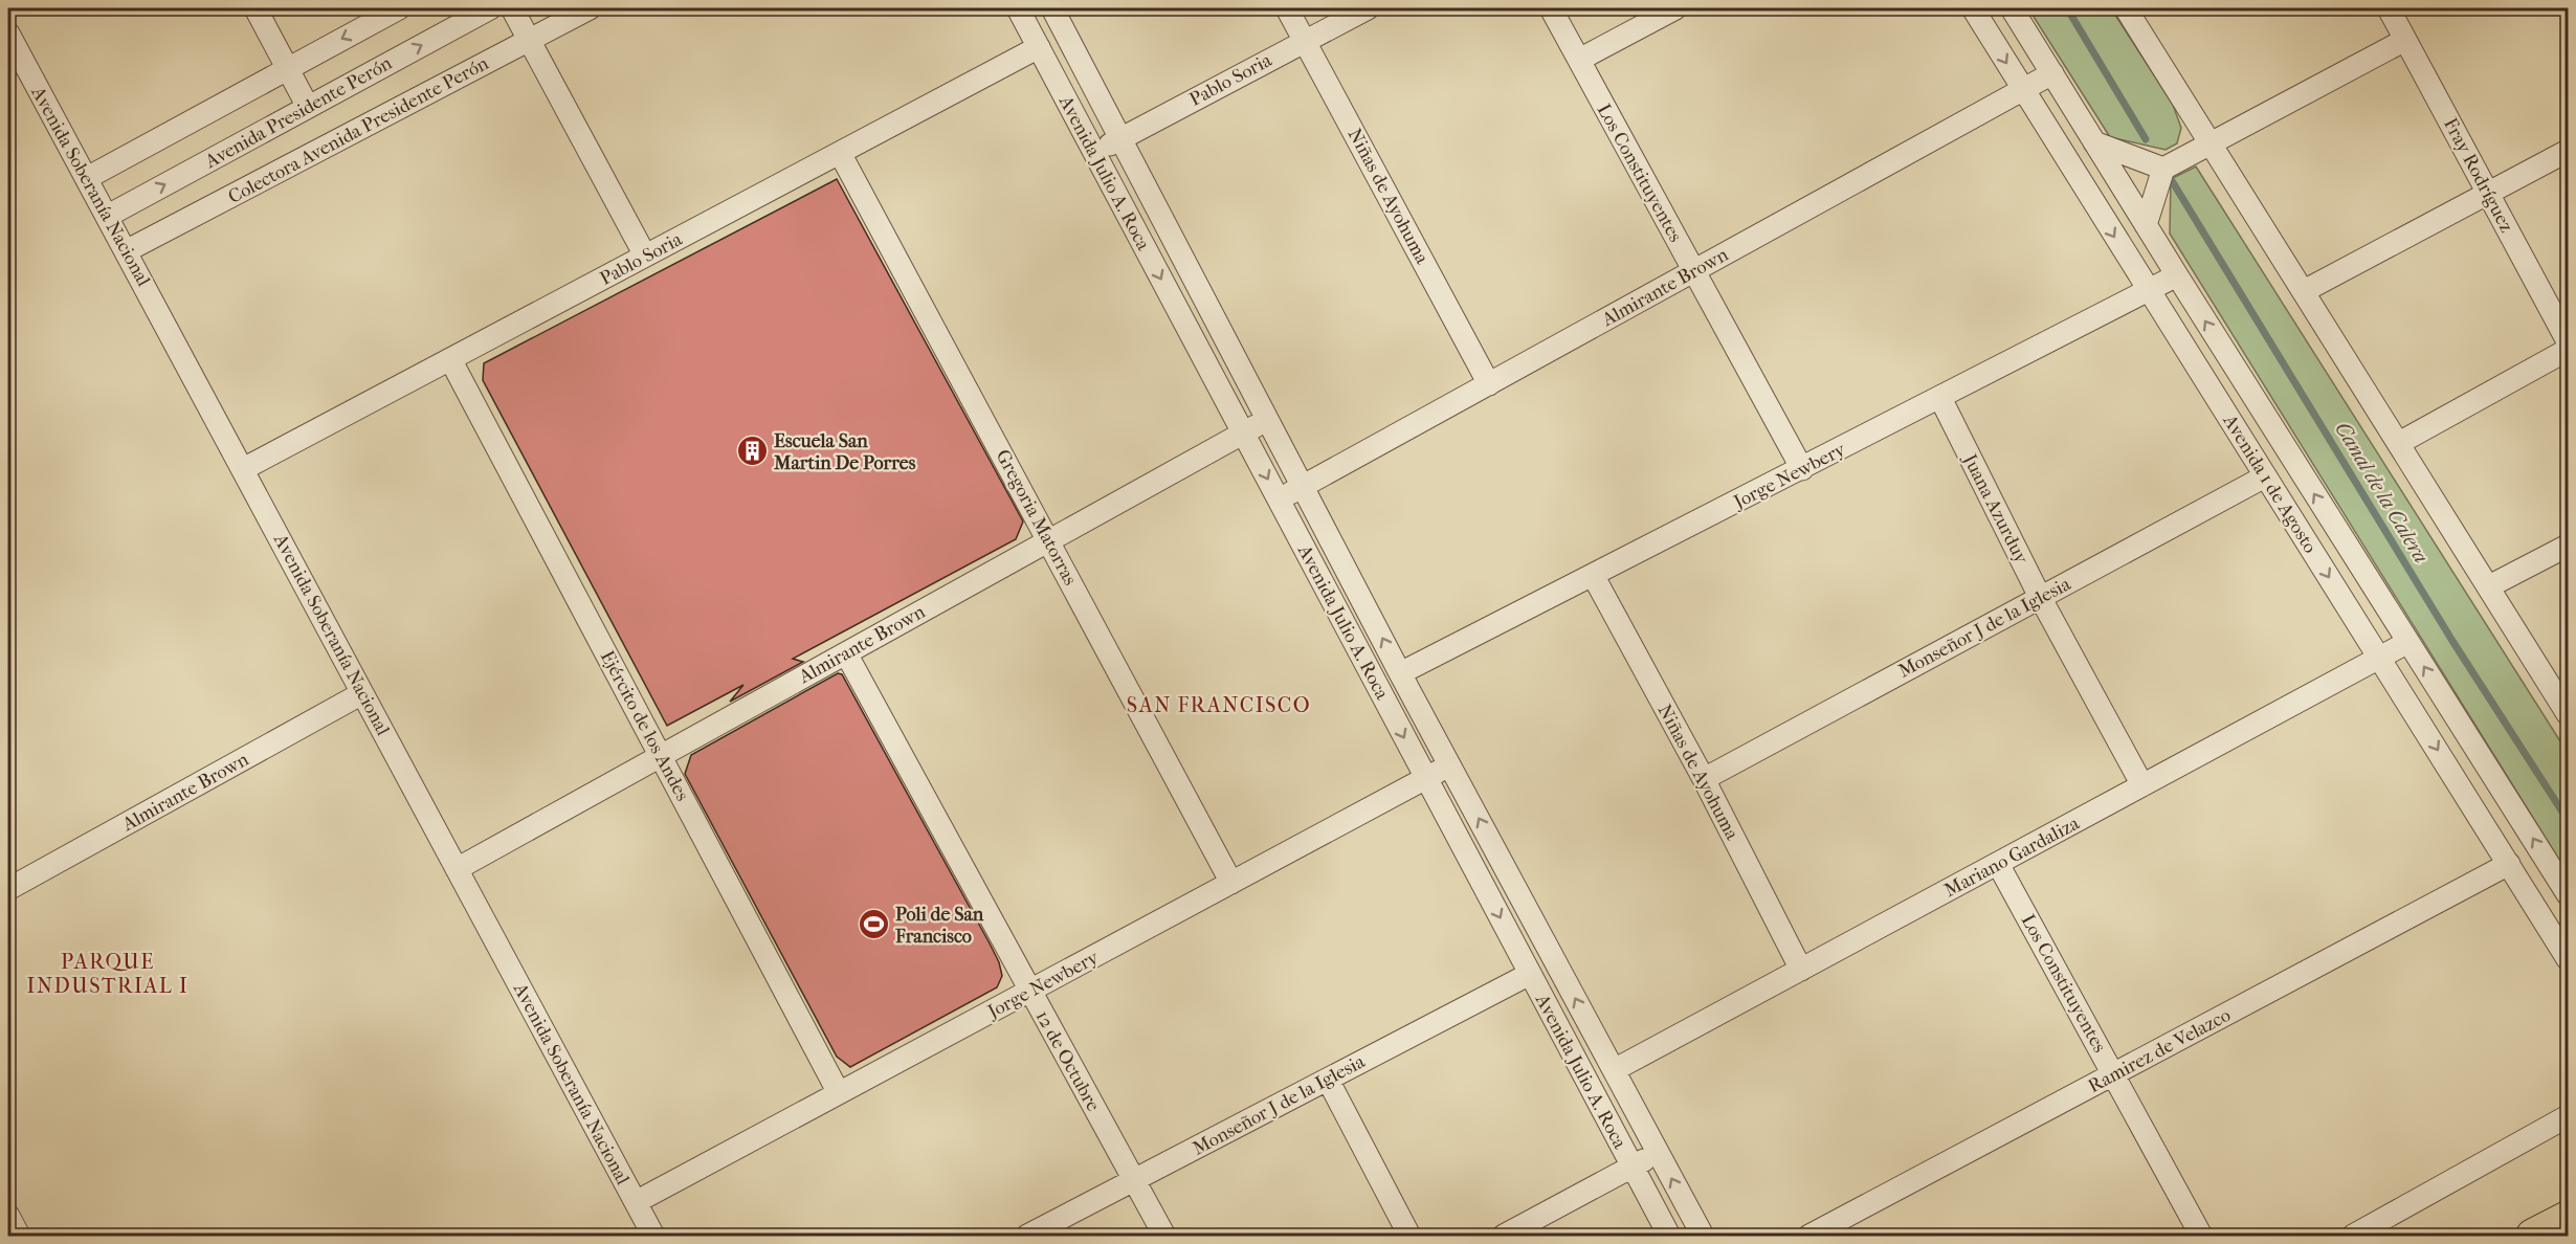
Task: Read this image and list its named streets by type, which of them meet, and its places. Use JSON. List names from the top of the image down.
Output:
{
  "streets": {
    "street": [
      "Pablo Soria",
      "Avenida Presidente Perón",
      "Colectora Avenida Presidente Perón",
      "Avenida Julio A. Roca",
      "Los Constituyentes",
      "Fray Rodríguez",
      "Avenida Soberanía Nacional",
      "Niñas de Ayohuma",
      "Almirante Brown",
      "Jorge Newbery",
      "Avenida 1 de Agosto",
      "Juana Azurduy",
      "Gregoria Matorras",
      "Monseñor J de la Iglesia",
      "Ejército de los Andes",
      "Mariano Gardaliza",
      "Ramirez de Velazco",
      "12 de Octubre"
    ]
  },
  "crossings": [
    ["Pablo Soria", "Avenida Julio A. Roca"],
    ["Pablo Soria", "Avenida Soberanía Nacional"],
    ["Pablo Soria", "Niñas de Ayohuma"],
    ["Pablo Soria", "Gregoria Matorras"],
    ["Pablo Soria", "Ejército de los Andes"],
    ["Avenida Presidente Perón", "Avenida Soberanía Nacional"],
    ["Colectora Avenida Presidente Perón", "Avenida Soberanía Nacional"],
    ["Avenida Julio A. Roca", "Almirante Brown"],
    ["Avenida Julio A. Roca", "Jorge Newbery"],
    ["Avenida Julio A. Roca", "Monseñor J de la Iglesia"],
    ["Avenida Julio A. Roca", "Mariano Gardaliza"],
    ["Los Constituyentes", "Almirante Brown"],
    ["Los Constituyentes", "Jorge Newbery"],
    ["Los Constituyentes", "Mariano Gardaliza"],
    ["Los Constituyentes", "Ramirez de Velazco"],
    ["Avenida Soberanía Nacional", "Almirante Brown"],
    ["Avenida Soberanía Nacional", "Jorge Newbery"],
    ["Niñas de Ayohuma", "Almirante Brown"],
    ["Niñas de Ayohuma", "Jorge Newbery"],
    ["Niñas de Ayohuma", "Monseñor J de la Iglesia"],
    ["Niñas de Ayohuma", "Mariano Gardaliza"],
    ["Almirante Brown", "Avenida 1 de Agosto"],
    ["Almirante Brown", "Gregoria Matorras"],
    ["Almirante Brown", "Ejército de los Andes"],
    ["Almirante Brown", "12 de Octubre"],
    ["Jorge Newbery", "Avenida 1 de Agosto"],
    ["Jorge Newbery", "Juana Azurduy"],
    ["Jorge Newbery", "Gregoria Matorras"],
    ["Jorge Newbery", "Ejército de los Andes"],
    ["Jorge Newbery", "12 de Octubre"],
    ["Avenida 1 de Agosto", "Monseñor J de la Iglesia"],
    ["Avenida 1 de Agosto", "Mariano Gardaliza"],
    ["Avenida 1 de Agosto", "Ramirez de Velazco"],
    ["Juana Azurduy", "Monseñor J de la Iglesia"],
    ["Juana Azurduy", "Mariano Gardaliza"],
    ["Monseñor J de la Iglesia", "12 de Octubre"]
  ],
  "districts": ["SAN FRANCISCO", "PARQUE INDUSTRIAL I"],
  "water": ["Canal de la Calera"],
  "places": {
    "building": ["Escuela San Martin De Porres"],
    "sports": ["Poli de San Francisco"]
  }
}
